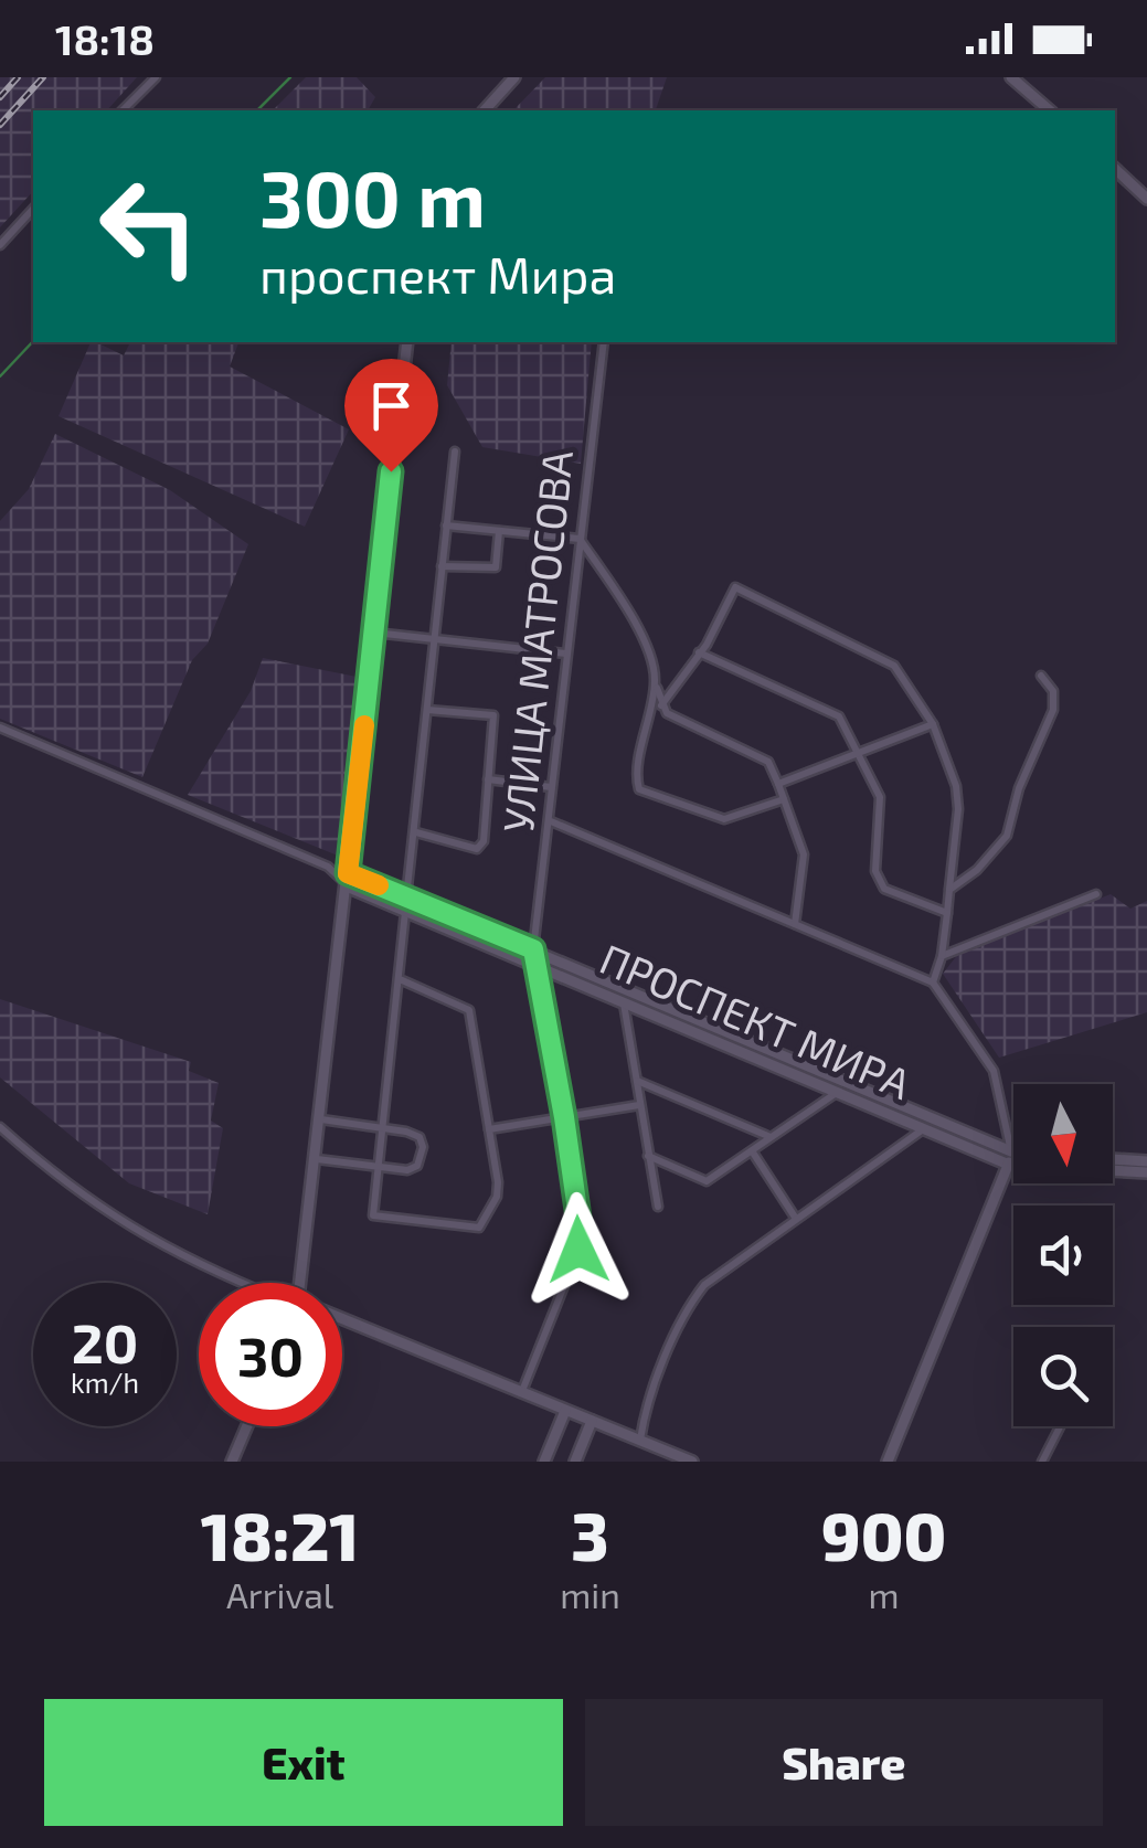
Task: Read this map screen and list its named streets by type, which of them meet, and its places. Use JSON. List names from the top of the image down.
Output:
{
  "streets": {
    "main road": ["ПРОСПЕКТ МИРА"],
    "street": ["УЛИЦА МАТРОСОВА"]
  },
  "crossings": [
    ["УЛИЦА МАТРОСОВА", "ПРОСПЕКТ МИРА"]
  ],
  "north": "bottom",
  "page": {
    "status": "18:18",
    "turn": ["300 m", "проспект Мира"],
    "speed": "20 km/h",
    "limit": "30",
    "eta": [
      "18:21",
      "Arrival",
      "3",
      "min",
      "900",
      "m"
    ],
    "buttons": ["Exit", "Share"]
  }
}
